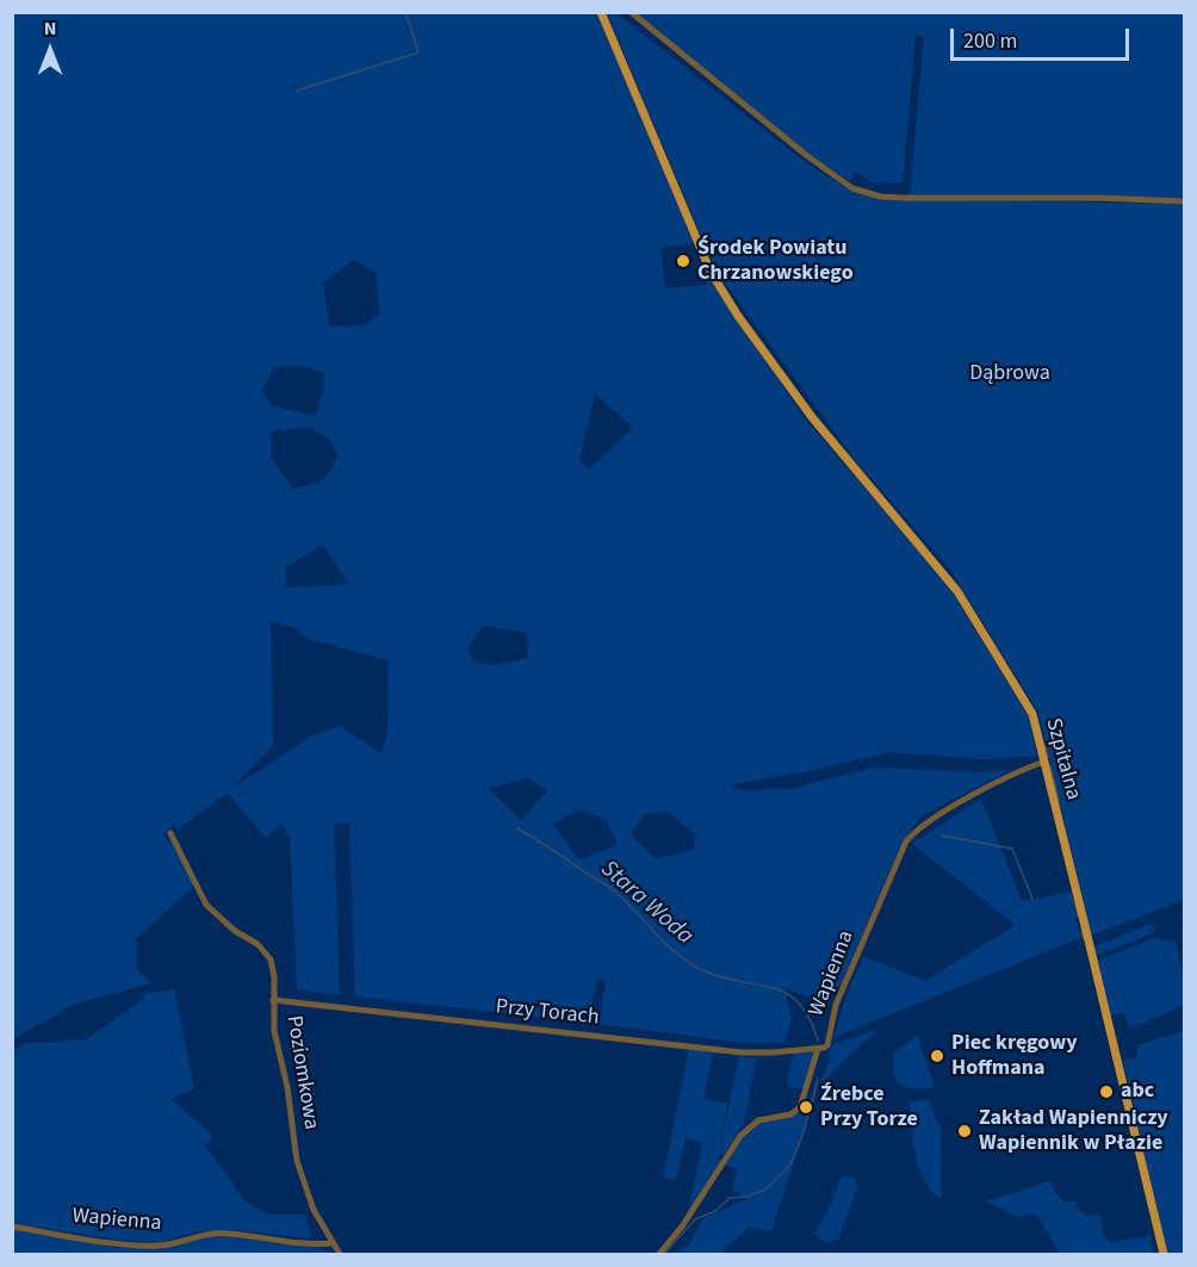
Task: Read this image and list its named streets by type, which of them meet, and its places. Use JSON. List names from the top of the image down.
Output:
{
  "streets": {
    "main road": ["Szpitalna"],
    "street": ["Wapienna", "Przy Torach", "Poziomkowa"]
  },
  "crossings": [
    ["Szpitalna", "Wapienna"],
    ["Wapienna", "Przy Torach"],
    ["Wapienna", "Poziomkowa"],
    ["Przy Torach", "Poziomkowa"]
  ],
  "water": ["Stara Woda"],
  "parks": ["Dąbrowa"],
  "places": [
    "Środek Powiatu Chrzanowskiego",
    "Piec kręgowy Hoffmana",
    "abc",
    "Źrebce Przy Torze",
    "Zakład Wapienniczy Wapiennik w Płazie"
  ],
  "scale_bar": "200 m",
  "north": "top"
}
